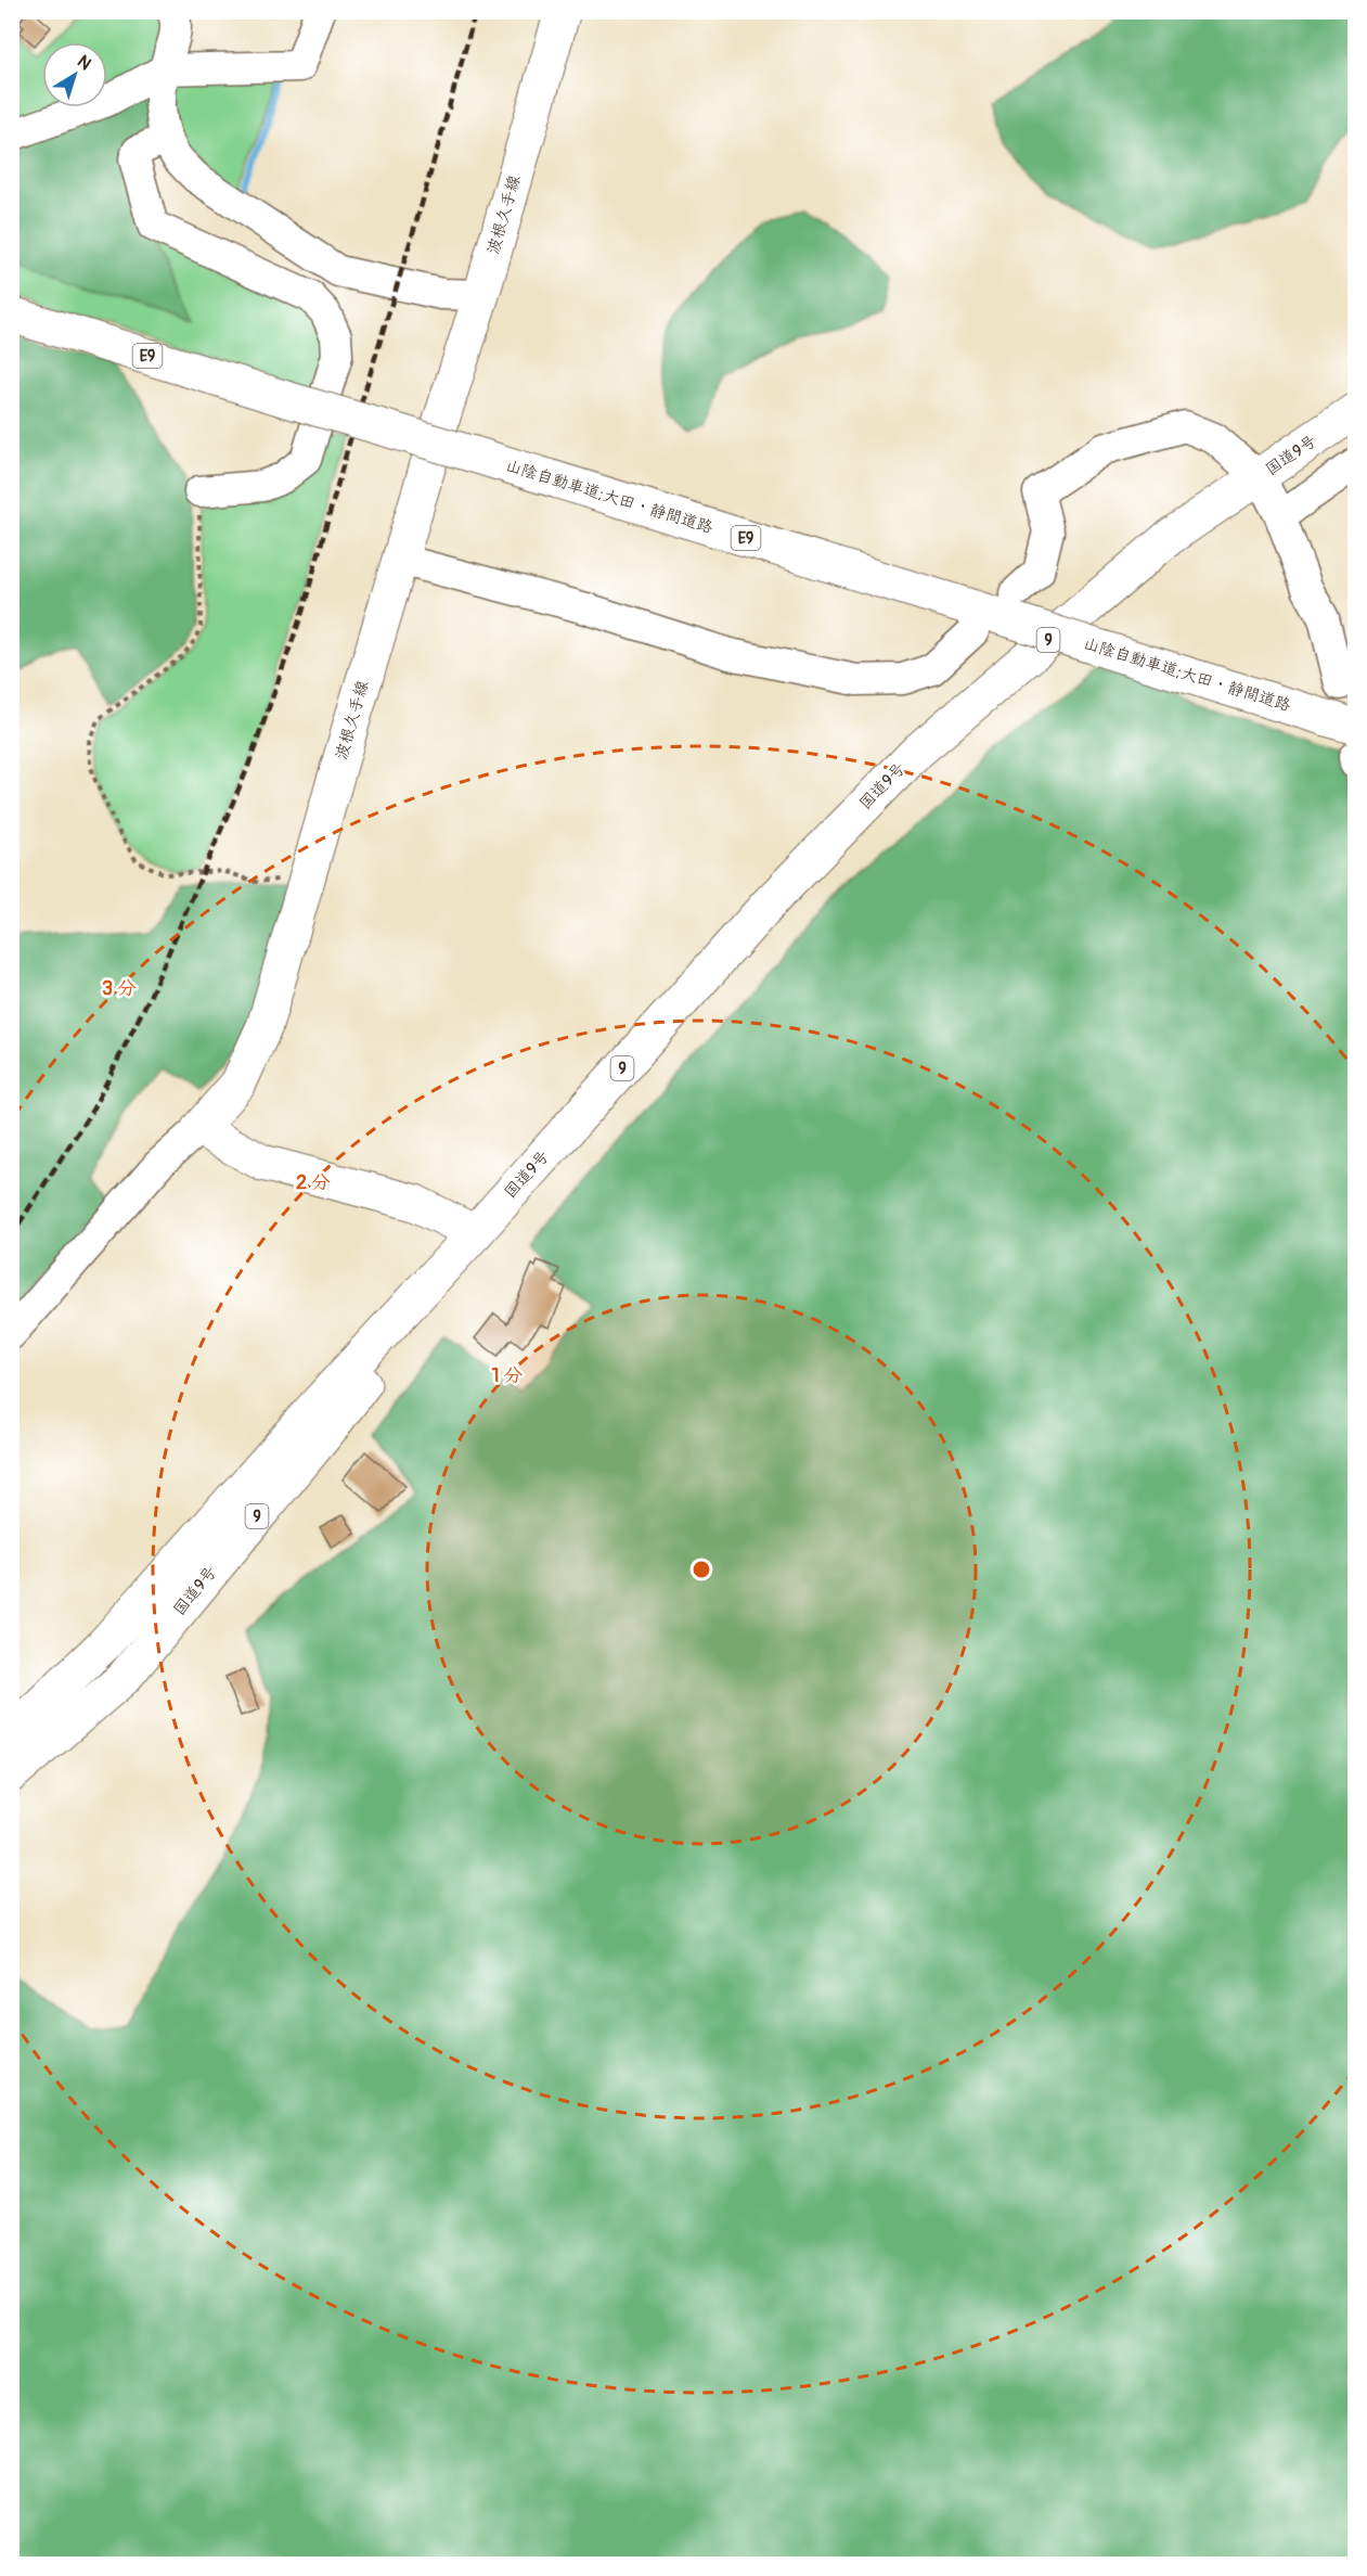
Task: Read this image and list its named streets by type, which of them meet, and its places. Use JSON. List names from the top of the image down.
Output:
{
  "streets": {
    "main road": [
      "波根久手線",
      "E9",
      "国道9号",
      "山陰自動車道;大田・静間道路",
      "9"
    ]
  },
  "north": "top right",
  "rings": ["3 分", "2 分", "1 分"]
}
